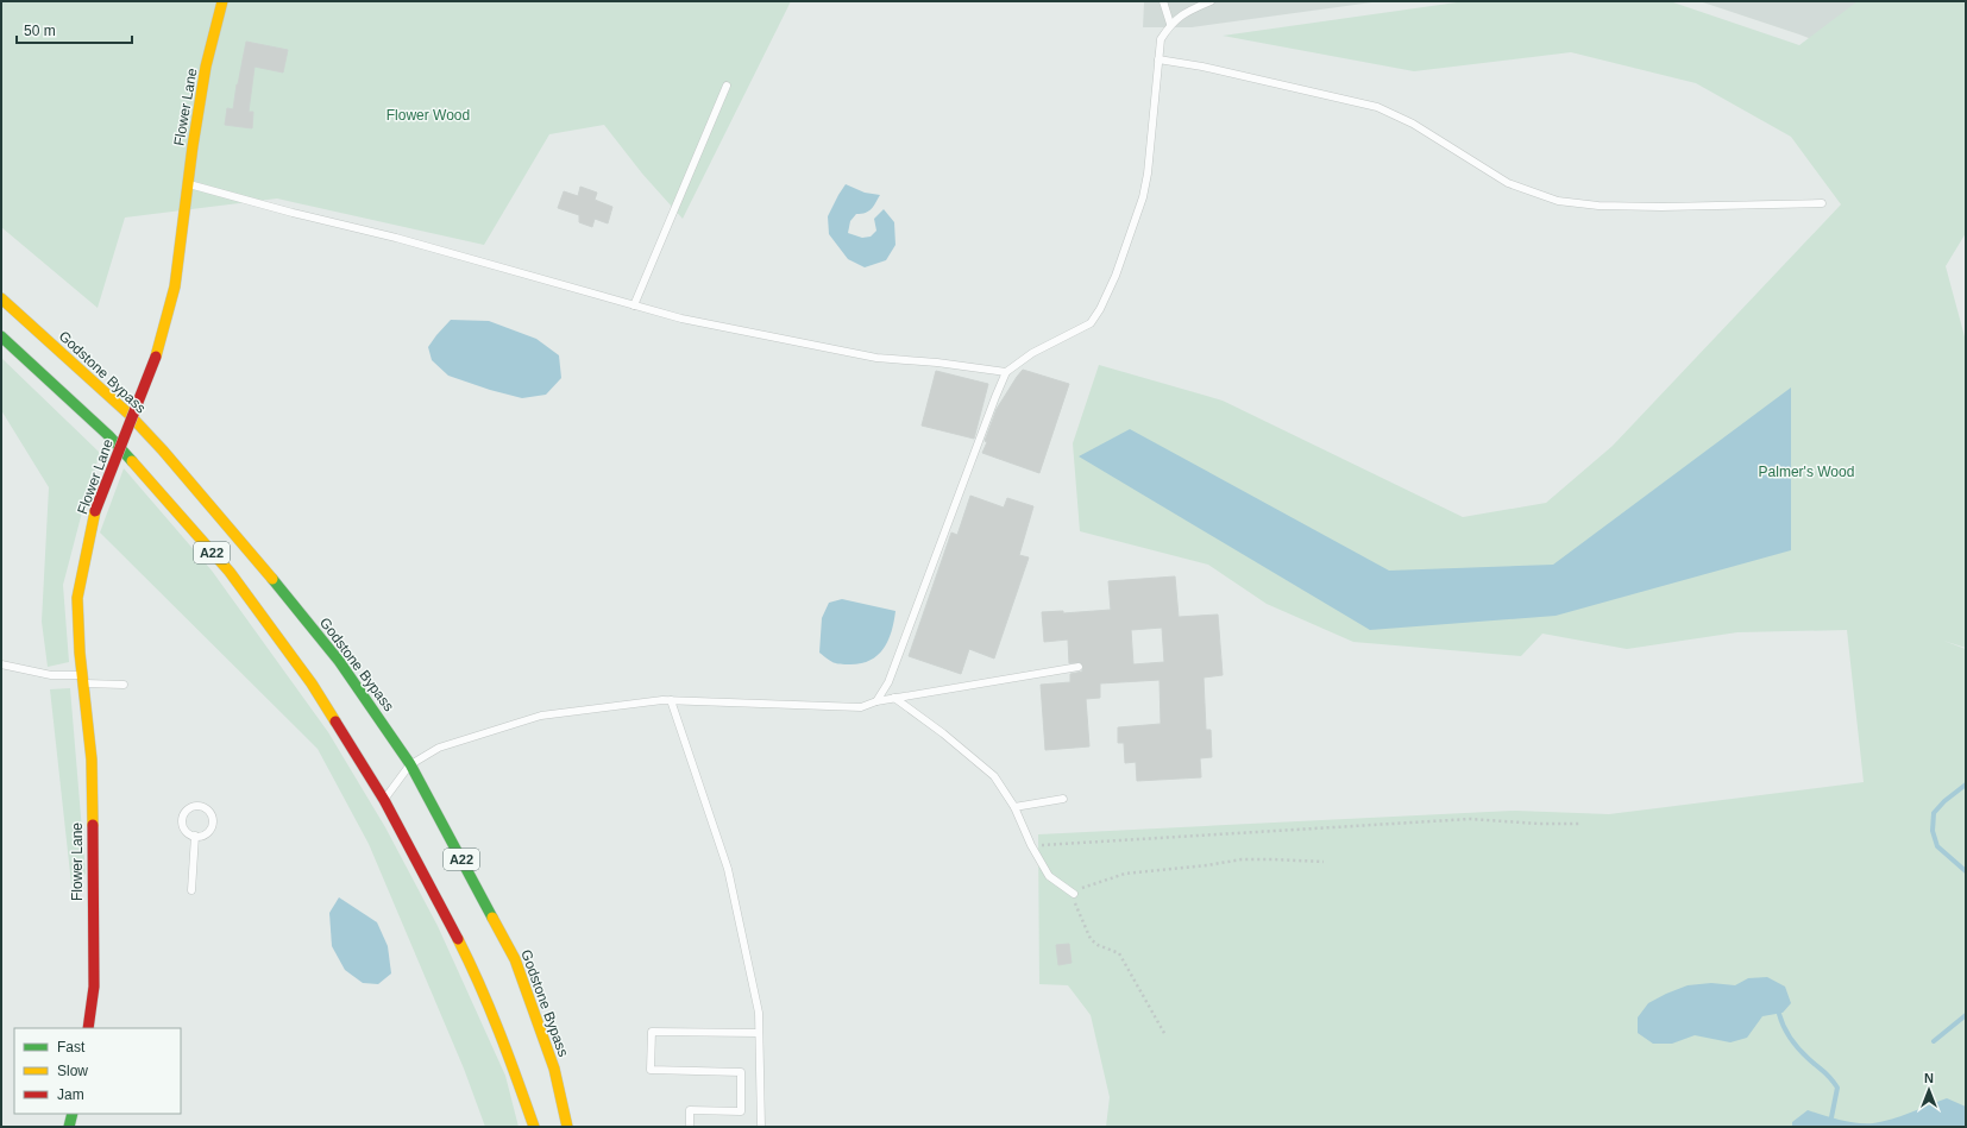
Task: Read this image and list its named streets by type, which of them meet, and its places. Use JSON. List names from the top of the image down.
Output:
{
  "streets": {
    "main road": ["Flower Lane", "Godstone Bypass", "A22"]
  },
  "parks": ["Flower Wood", "Palmer's Wood"],
  "legend": ["Fast", "Slow", "Jam"],
  "scale_bar": "50 m",
  "north": "top"
}
